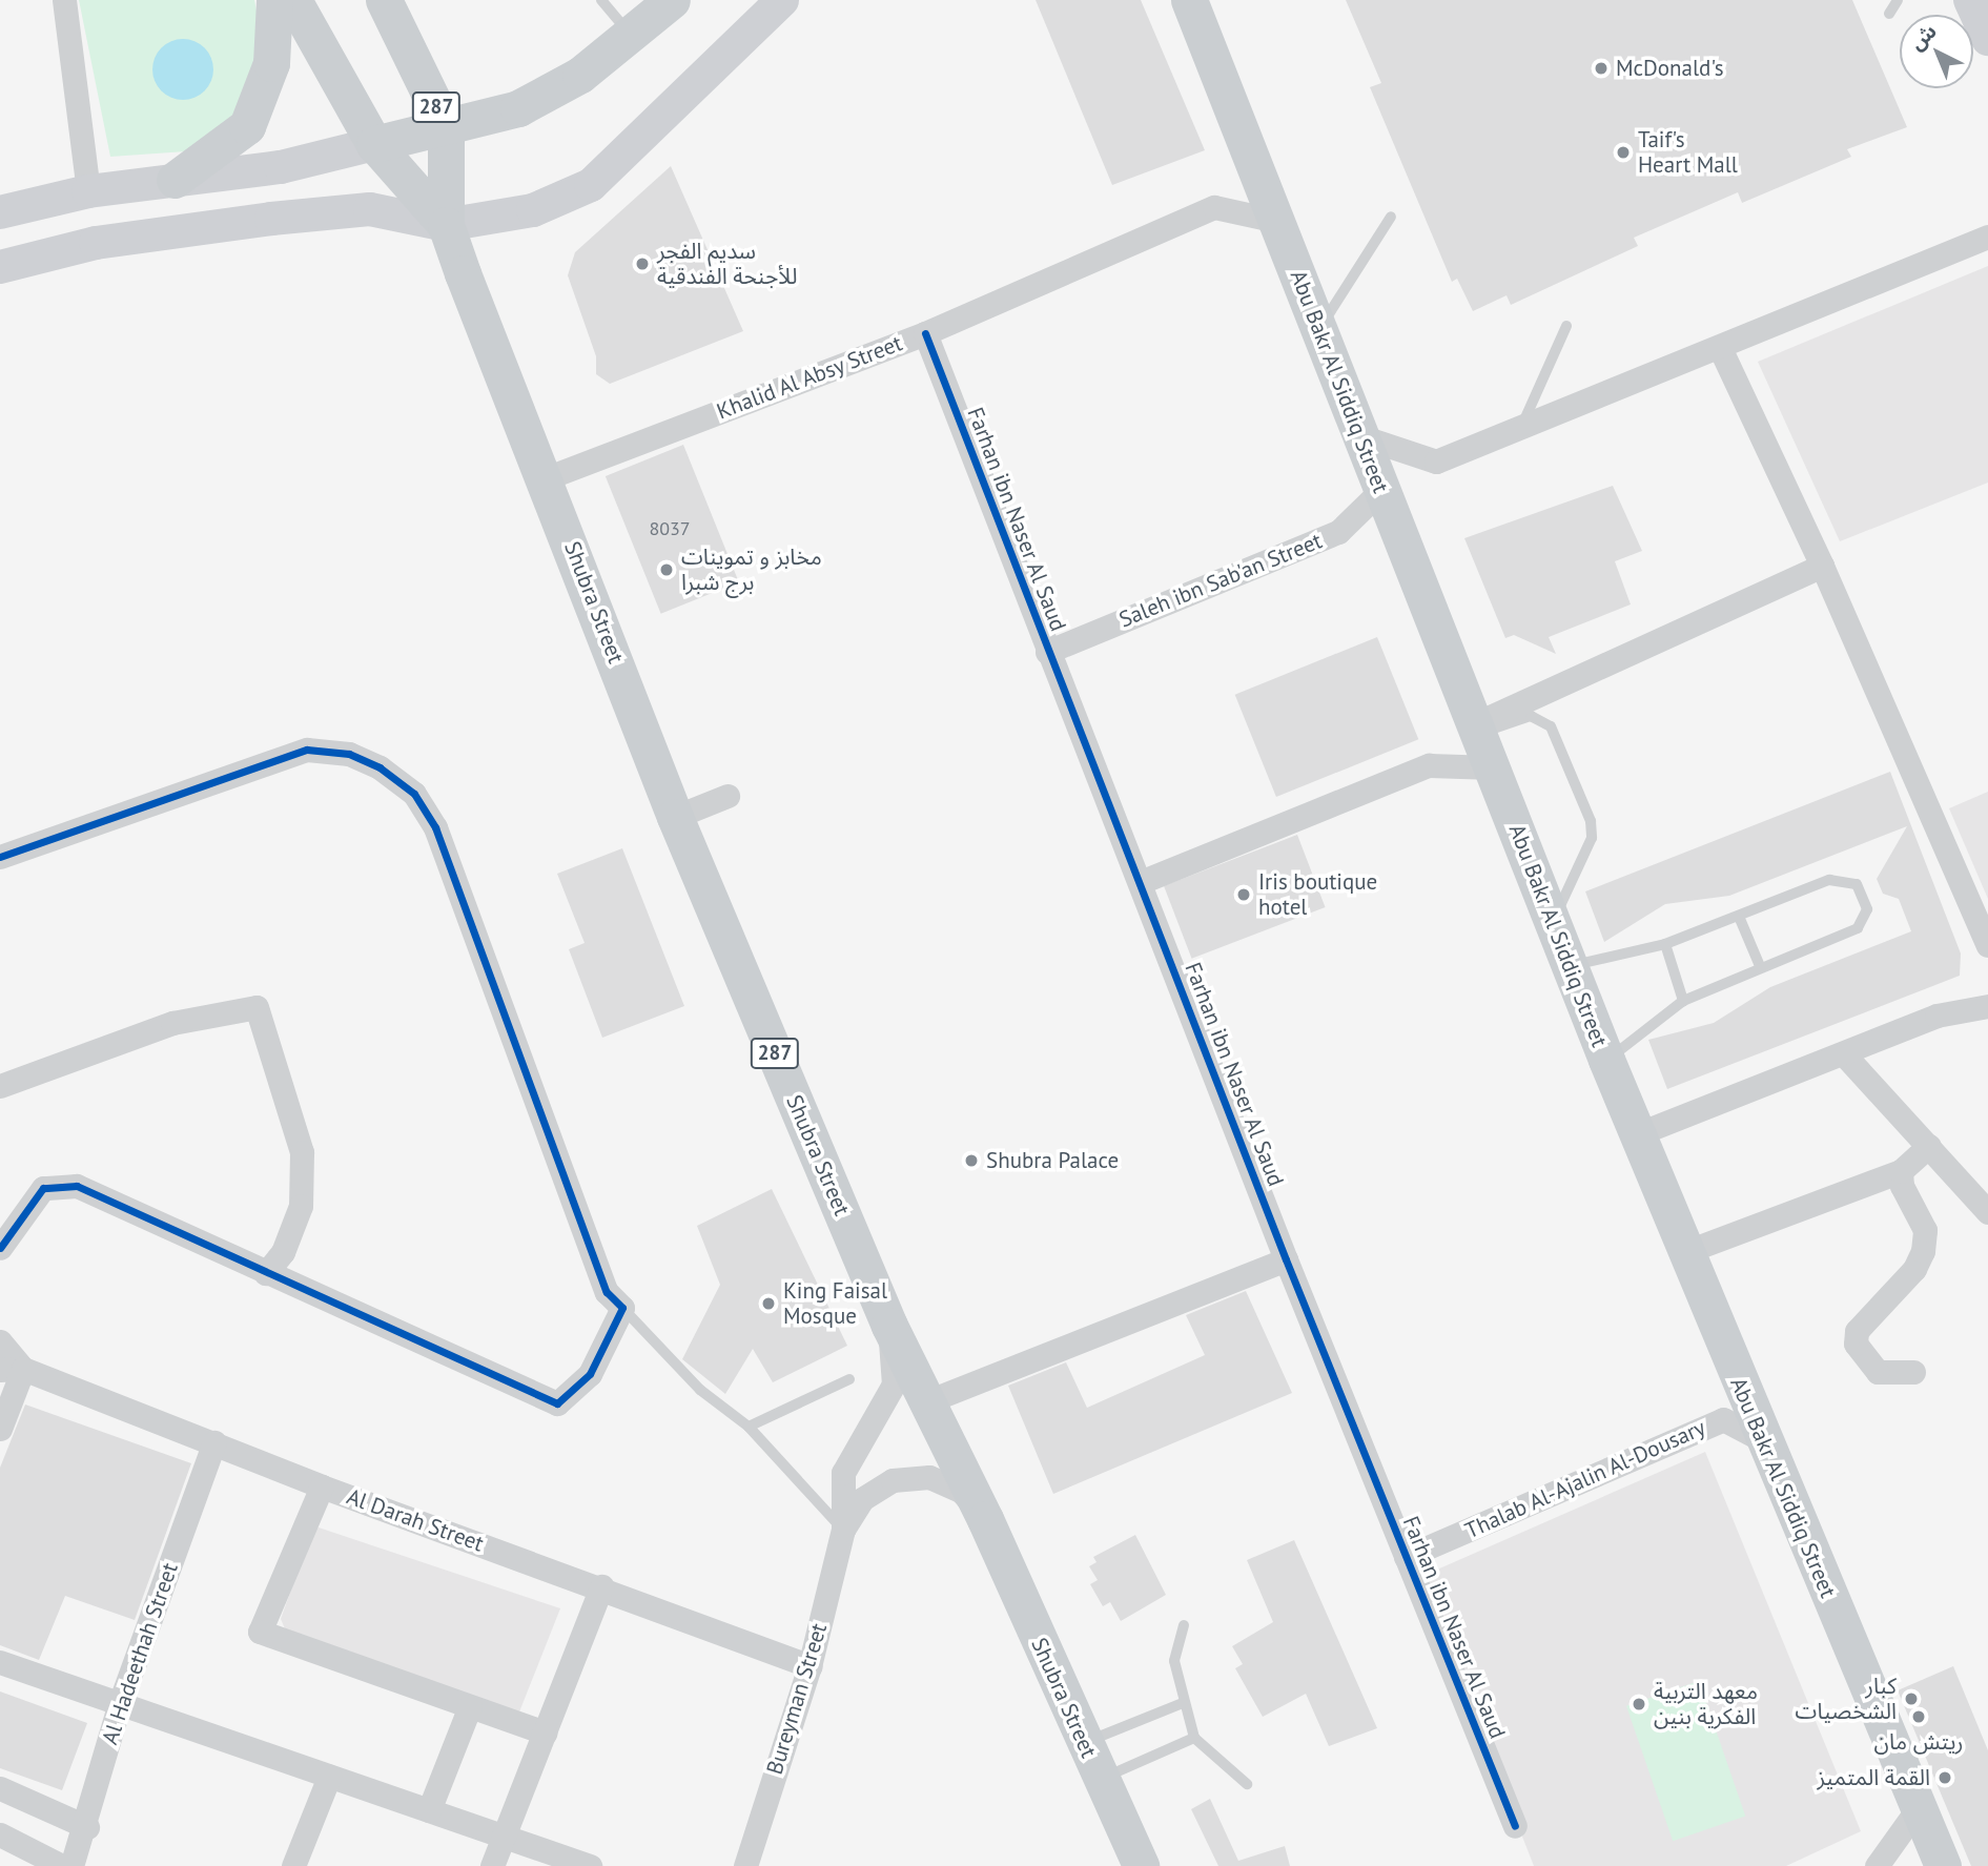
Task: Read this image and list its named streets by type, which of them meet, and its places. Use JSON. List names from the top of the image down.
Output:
{
  "streets": {
    "main road": ["287", "Abu Bakr Al Siddiq Street", "Shubra Street"],
    "street": [
      "Khalid Al Absy Street",
      "Farhan ibn Naser Al Saud",
      "Saleh ibn Sab'an Street",
      "Thalab Al-Ajalin Al-Dousary",
      "Al Darah Street",
      "Al Hadeethah Street",
      "Bureyman Street"
    ]
  },
  "crossings": [
    ["287", "Shubra Street"],
    ["Khalid Al Absy Street", "Abu Bakr Al Siddiq Street"],
    ["Khalid Al Absy Street", "Farhan ibn Naser Al Saud"],
    ["Khalid Al Absy Street", "Shubra Street"],
    ["Abu Bakr Al Siddiq Street", "Saleh ibn Sab'an Street"],
    ["Abu Bakr Al Siddiq Street", "Thalab Al-Ajalin Al-Dousary"],
    ["Farhan ibn Naser Al Saud", "Saleh ibn Sab'an Street"],
    ["Farhan ibn Naser Al Saud", "Thalab Al-Ajalin Al-Dousary"],
    ["Al Darah Street", "Al Hadeethah Street"],
    ["Al Darah Street", "Bureyman Street"]
  ],
  "places": [
    "McDonald's",
    "Taif's Heart Mall",
    "سديم الفجر للأجنحة الفندقية",
    "مخابز و تموينات برج شبرا",
    "Iris boutique hotel",
    "Shubra Palace",
    "King Faisal Mosque",
    "كبار الشخصيات",
    "معهد التربية الفكرية بنين",
    "ريتش مان",
    "القمة المتميز"
  ],
  "house_numbers": ["8037"],
  "north": "top left"
}
